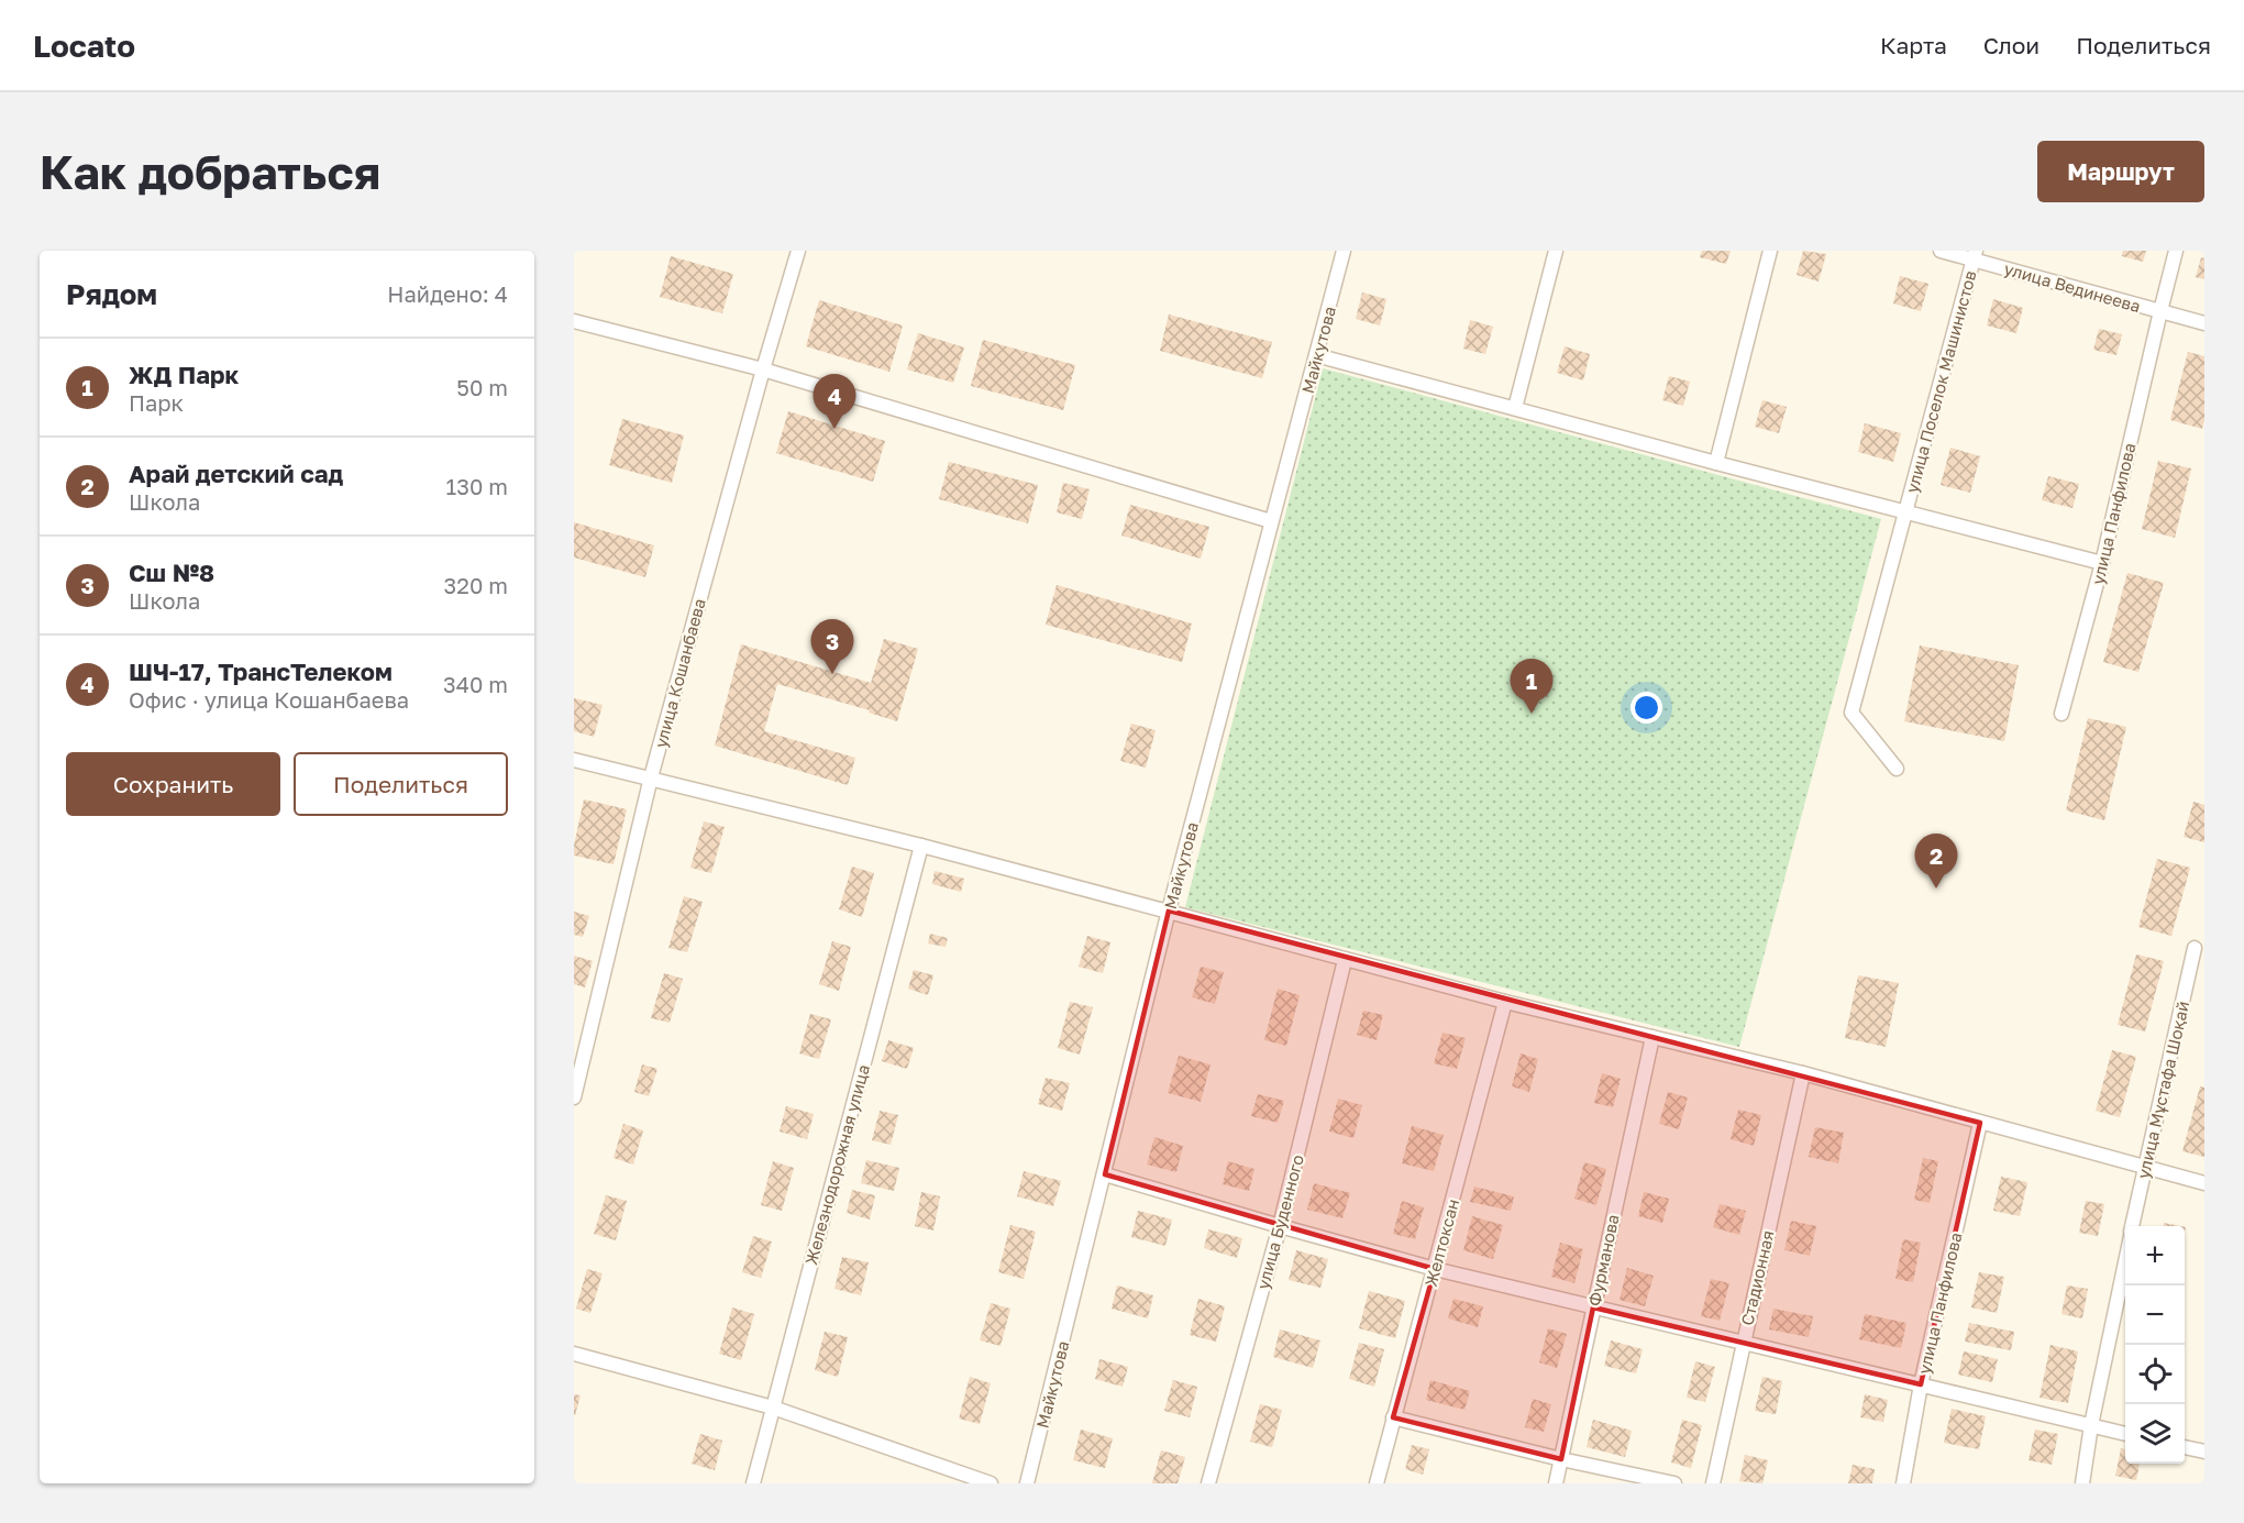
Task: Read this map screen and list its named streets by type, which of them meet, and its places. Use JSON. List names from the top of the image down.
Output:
{
  "streets": {
    "street": [
      "улица Вединеева",
      "Майкутова",
      "улица Поселок Машинистов",
      "улица Панфилова",
      "улица Кошанбаева",
      "улица Мұстафа Шоқай",
      "Железнодорожная улица",
      "улица Буденного",
      "Желтоксан",
      "Фурманова",
      "Стадионная"
    ]
  },
  "crossings": [
    ["улица Вединеева", "улица Поселок Машинистов"],
    ["улица Вединеева", "улица Панфилова"]
  ],
  "page": {
    "header": "Locato",
    "nav": ["Карта", "Слои", "Поделиться"],
    "buttons": [
      "Маршрут",
      ["Сохранить", "Поделиться"]
    ],
    "title": "Как добраться",
    "heading": ["Рядом", "Найдено: 4"],
    "list": [
      {
        "mark": "1",
        "name": "ЖД Парк",
        "note": "Парк",
        "value": "50 m"
      },
      {
        "mark": "2",
        "name": "Арай детский сад",
        "note": "Школа",
        "value": "130 m"
      },
      {
        "mark": "3",
        "name": "Сш №8",
        "note": "Школа",
        "value": "320 m"
      },
      {
        "mark": "4",
        "name": "ШЧ-17, ТрансТелеком",
        "note": "Офис · улица Кошанбаева",
        "value": "340 m"
      }
    ],
    "pins": [
      "4",
      "3",
      "1",
      "2"
    ],
    "map_buttons": ["+", "−"]
  }
}
